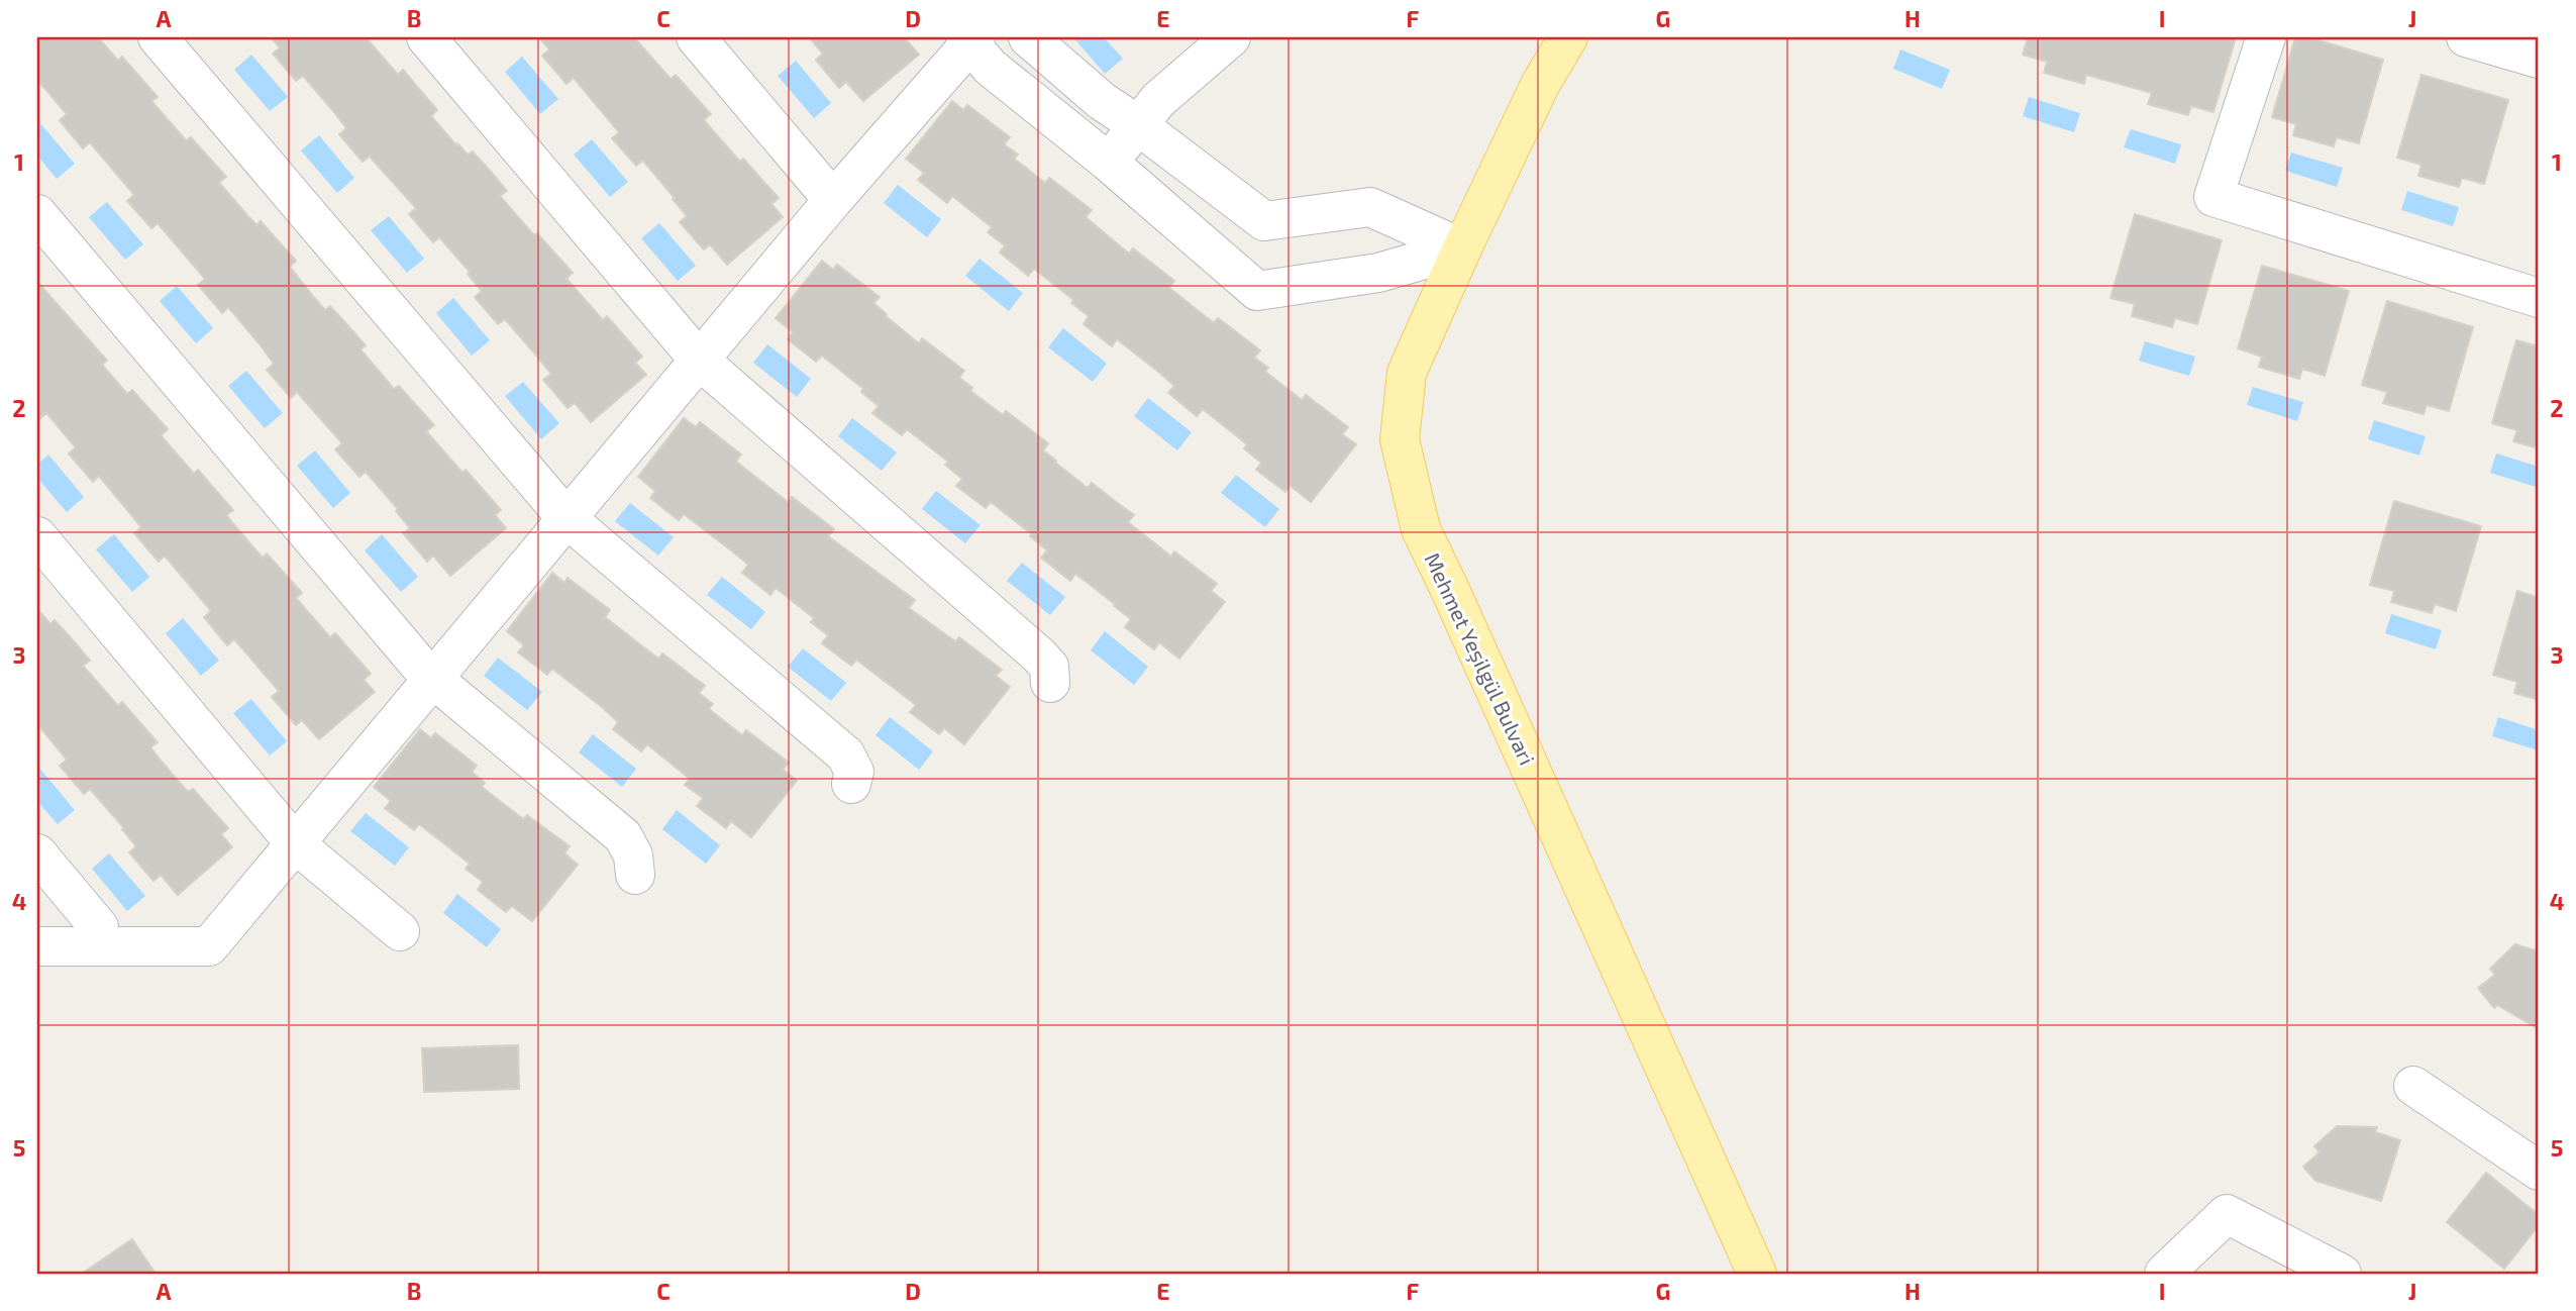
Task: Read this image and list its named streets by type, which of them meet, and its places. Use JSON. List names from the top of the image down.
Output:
{
  "streets": {
    "main road": ["Mehmet Yeşilgül Bulvari"]
  },
  "grid": {
    "columns": [
      "A",
      "B",
      "C",
      "D",
      "E",
      "F",
      "G",
      "H",
      "I",
      "J"
    ],
    "rows": [
      "1",
      "2",
      "3",
      "4",
      "5"
    ]
  }
}
